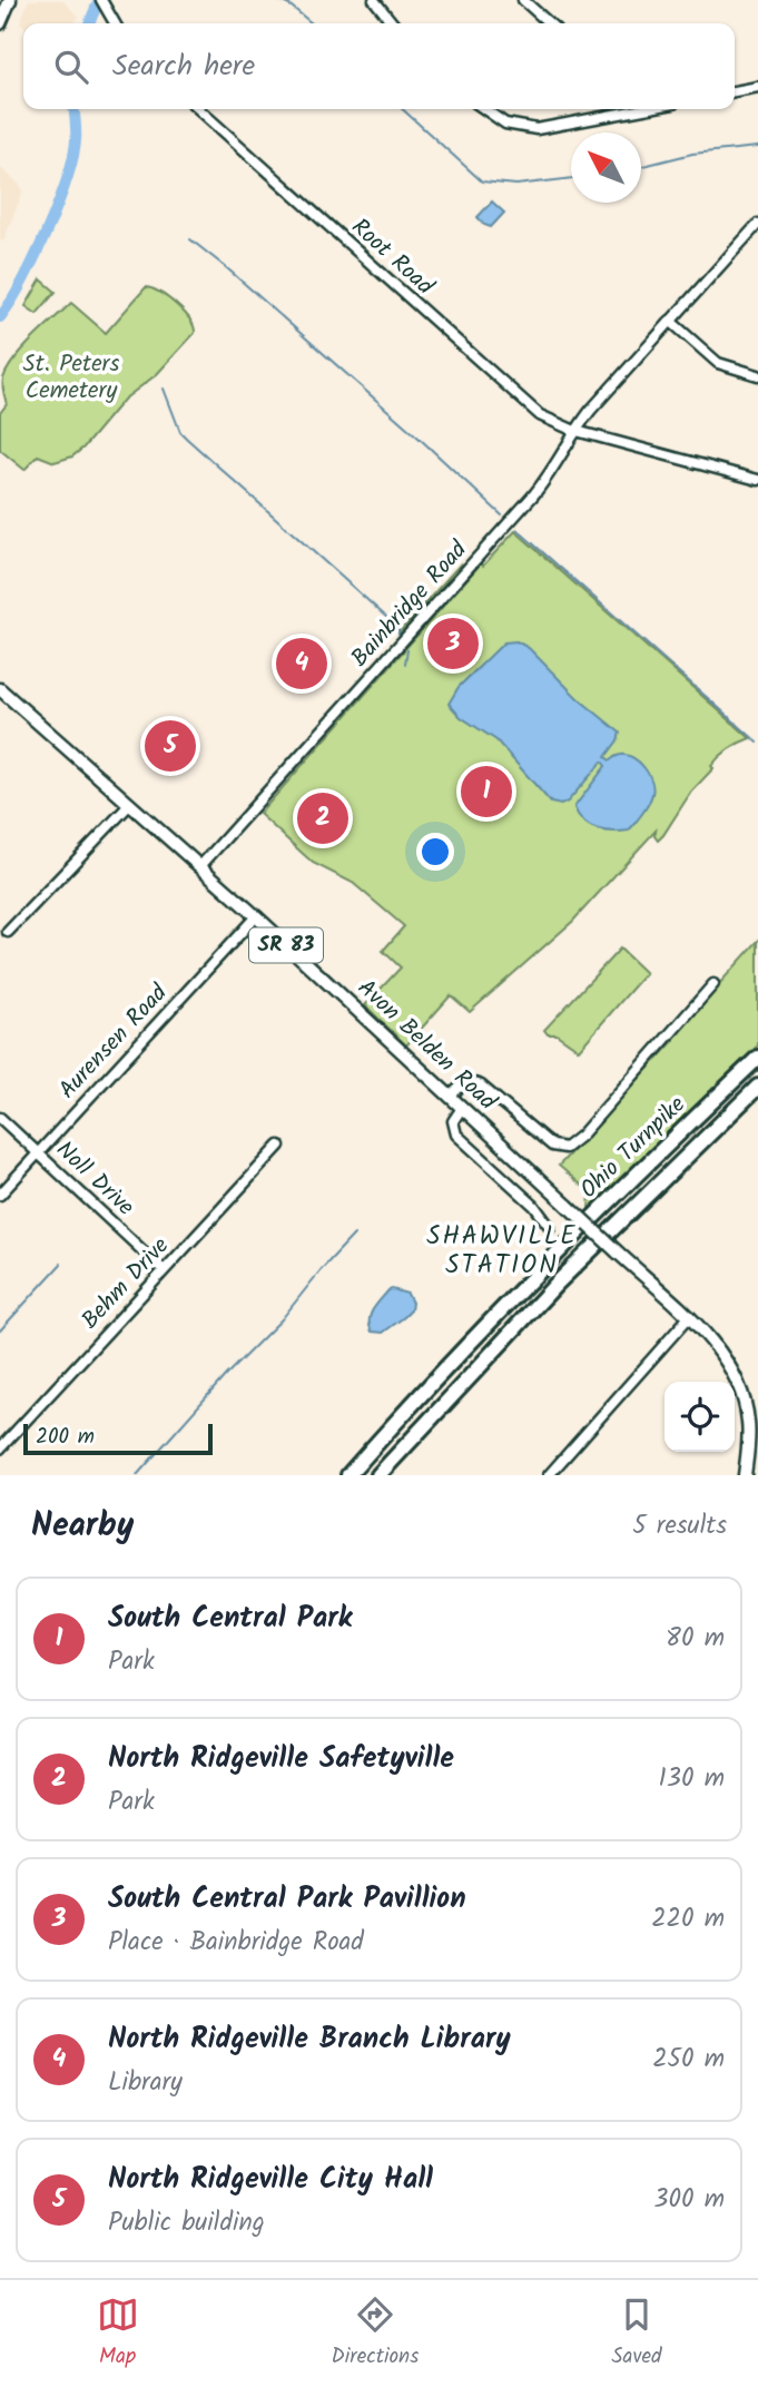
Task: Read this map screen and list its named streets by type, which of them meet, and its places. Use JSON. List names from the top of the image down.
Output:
{
  "streets": {
    "highway": ["Ohio Turnpike"],
    "main road": ["SR 83", "Avon Belden Road"],
    "street": [
      "Root Road",
      "Bainbridge Road",
      "Aurensen Road",
      "Noll Drive",
      "Behm Drive"
    ]
  },
  "crossings": [
    ["Root Road", "Bainbridge Road"],
    ["Bainbridge Road", "Avon Belden Road"],
    ["Aurensen Road", "Avon Belden Road"],
    ["Aurensen Road", "Noll Drive"],
    ["Noll Drive", "Behm Drive"]
  ],
  "districts": ["SHAWVILLE STATION"],
  "parks": ["St. Peters Cemetery"],
  "scale_bar": "200 m",
  "north": "top left",
  "page": {
    "search": "Search here",
    "pins": [
      "3",
      "4",
      "5",
      "1",
      "2"
    ],
    "scale": "200 m",
    "heading": ["Nearby", "5 results"],
    "list": [
      {
        "mark": "1",
        "name": "South Central Park",
        "note": "Park",
        "value": "80 m"
      },
      {
        "mark": "2",
        "name": "North Ridgeville Safetyville",
        "note": "Park",
        "value": "130 m"
      },
      {
        "mark": "3",
        "name": "South Central Park Pavillion",
        "note": "Place · Bainbridge Road",
        "value": "220 m"
      },
      {
        "mark": "4",
        "name": "North Ridgeville Branch Library",
        "note": "Library",
        "value": "250 m"
      },
      {
        "mark": "5",
        "name": "North Ridgeville City Hall",
        "note": "Public building",
        "value": "300 m"
      }
    ],
    "nav": ["Map", "Directions", "Saved"]
  }
}
